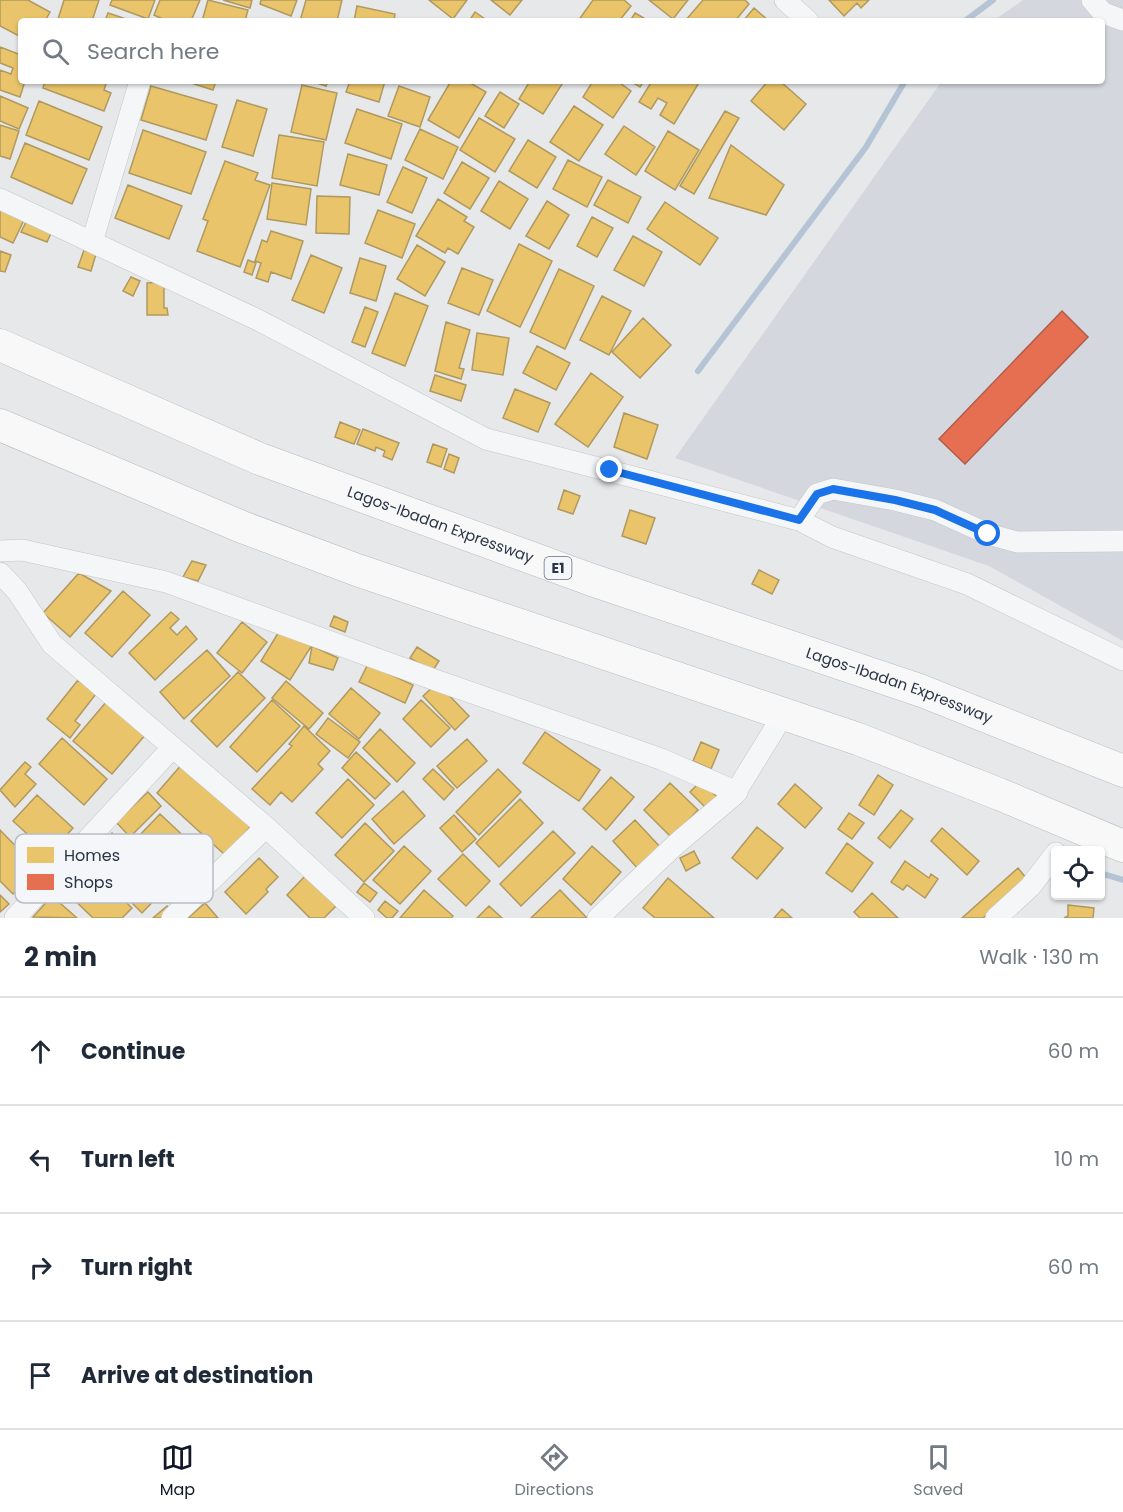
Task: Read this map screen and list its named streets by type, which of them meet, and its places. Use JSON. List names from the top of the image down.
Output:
{
  "streets": {
    "highway": ["Lagos-Ibadan Expressway", "E1"]
  },
  "legend": ["Homes", "Shops"],
  "page": {
    "search": "Search here",
    "heading": ["2 min", "Walk · 130 m"],
    "list": [
      ["Continue", "60 m"],
      ["Turn left", "10 m"],
      ["Turn right", "60 m"],
      "Arrive at destination"
    ],
    "nav": ["Map", "Directions", "Saved"]
  }
}
